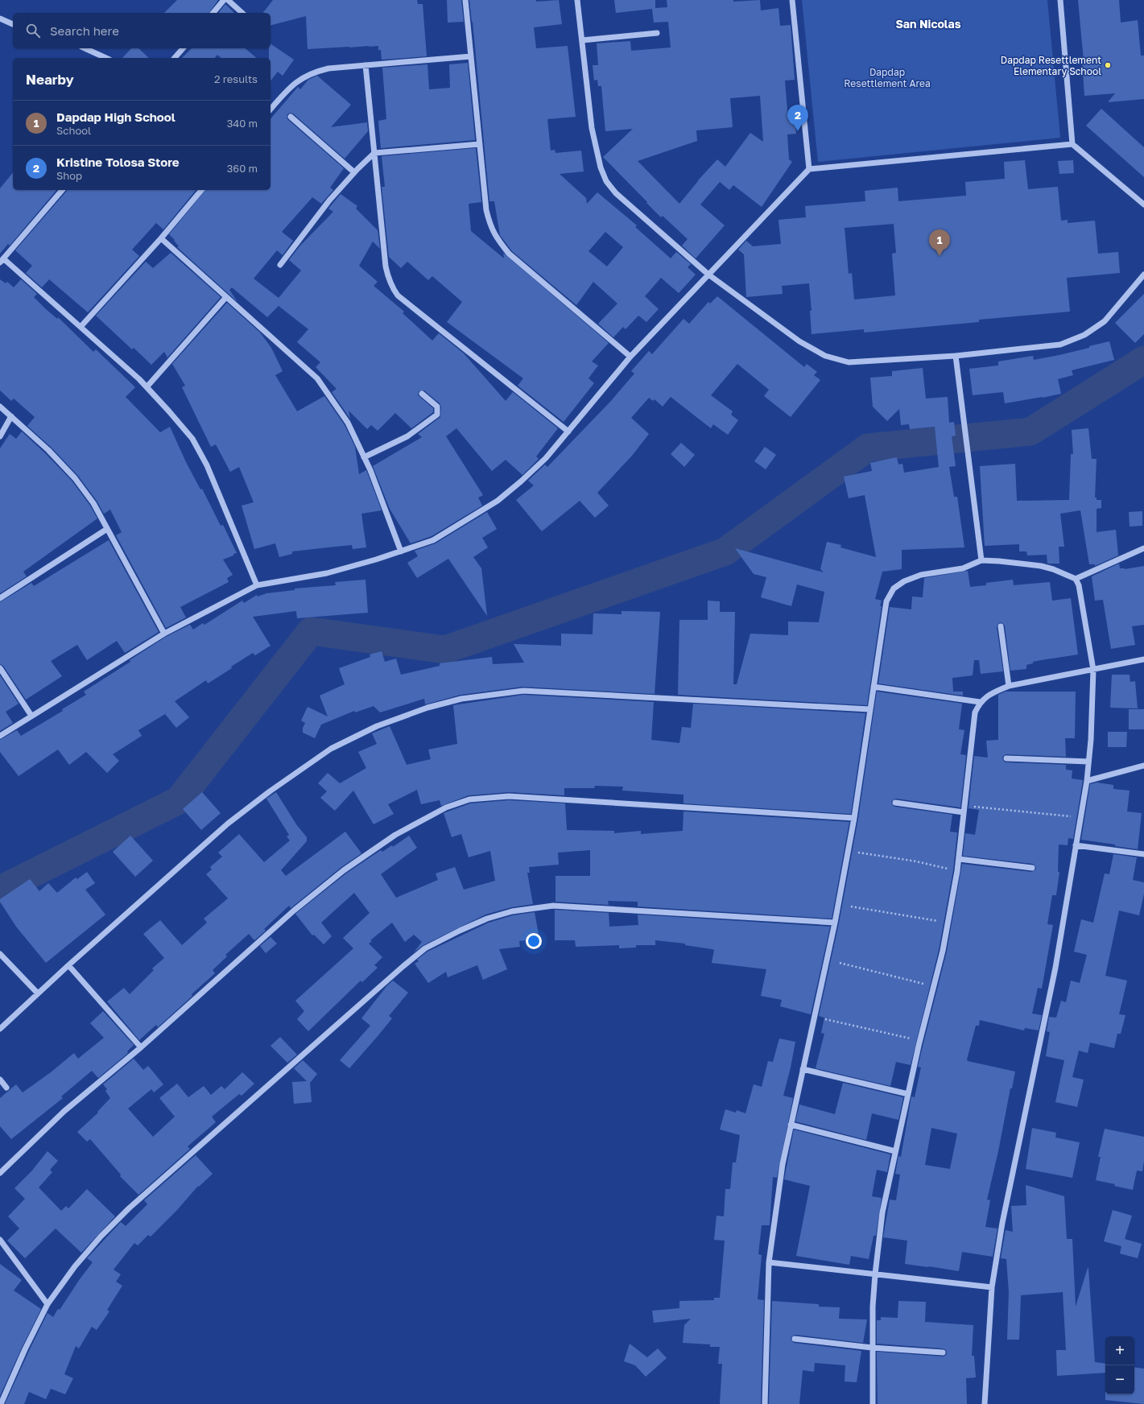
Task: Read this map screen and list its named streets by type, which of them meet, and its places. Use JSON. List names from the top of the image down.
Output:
{
  "districts": ["San Nicolas"],
  "parks": ["Dapdap Resettlement Area"],
  "places": ["Dapdap Resettlement Elementary School"],
  "page": {
    "search": "Search here",
    "heading": ["Nearby", "2 results"],
    "list": [
      {
        "mark": "1",
        "name": "Dapdap High School",
        "note": "School",
        "value": "340 m"
      },
      {
        "mark": "2",
        "name": "Kristine Tolosa Store",
        "note": "Shop",
        "value": "360 m"
      }
    ],
    "pins": ["2", "1"],
    "map_buttons": ["+", "−"]
  }
}
